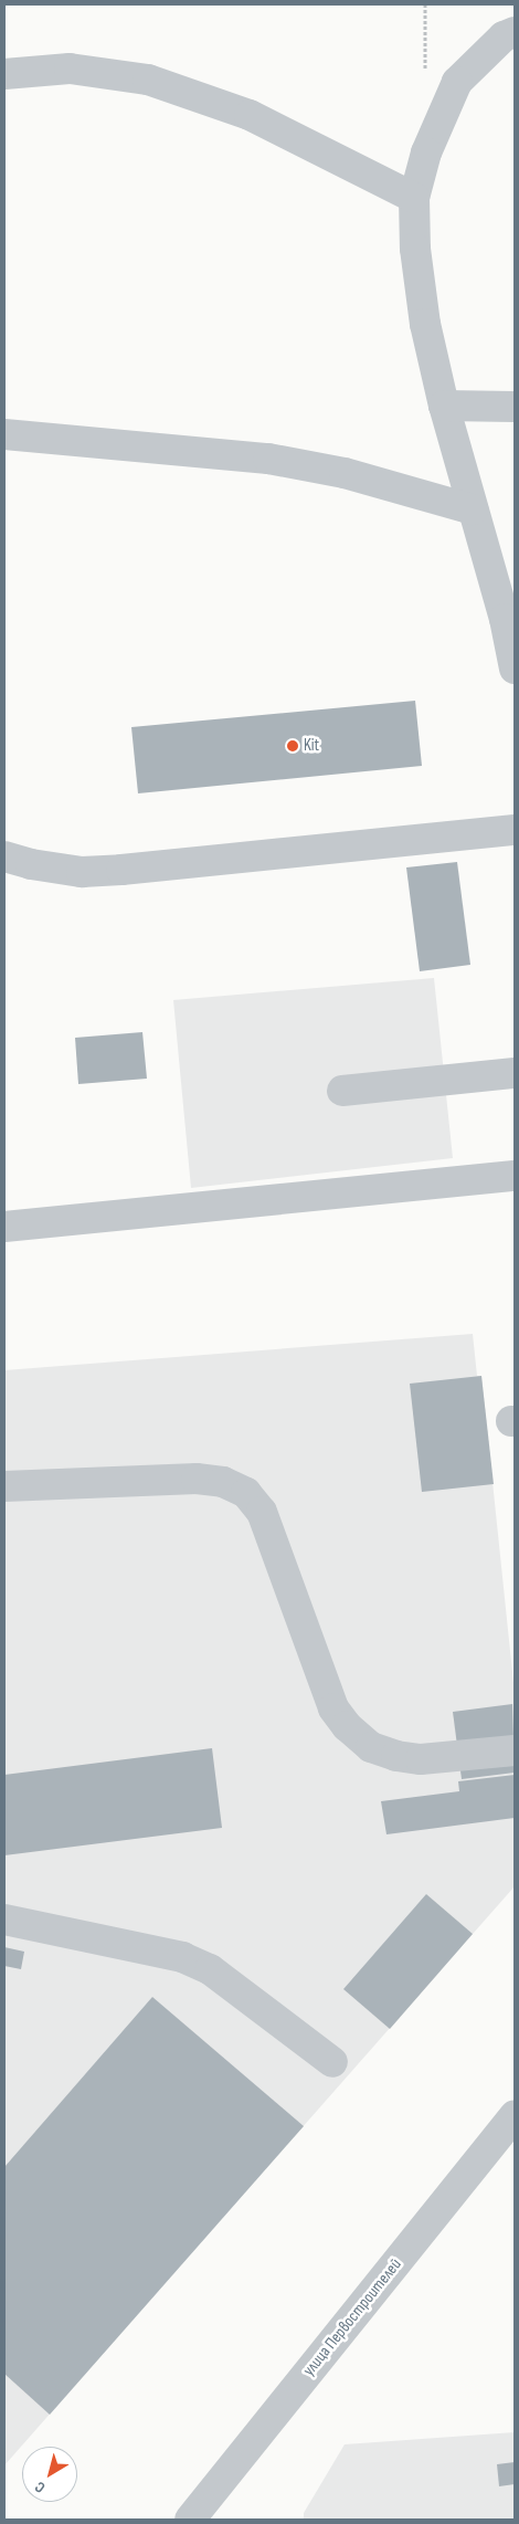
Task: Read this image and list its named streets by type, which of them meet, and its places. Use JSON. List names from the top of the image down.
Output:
{
  "streets": {
    "street": ["улица Первостроителей"]
  },
  "places": ["Kit"],
  "north": "bottom left"
}
